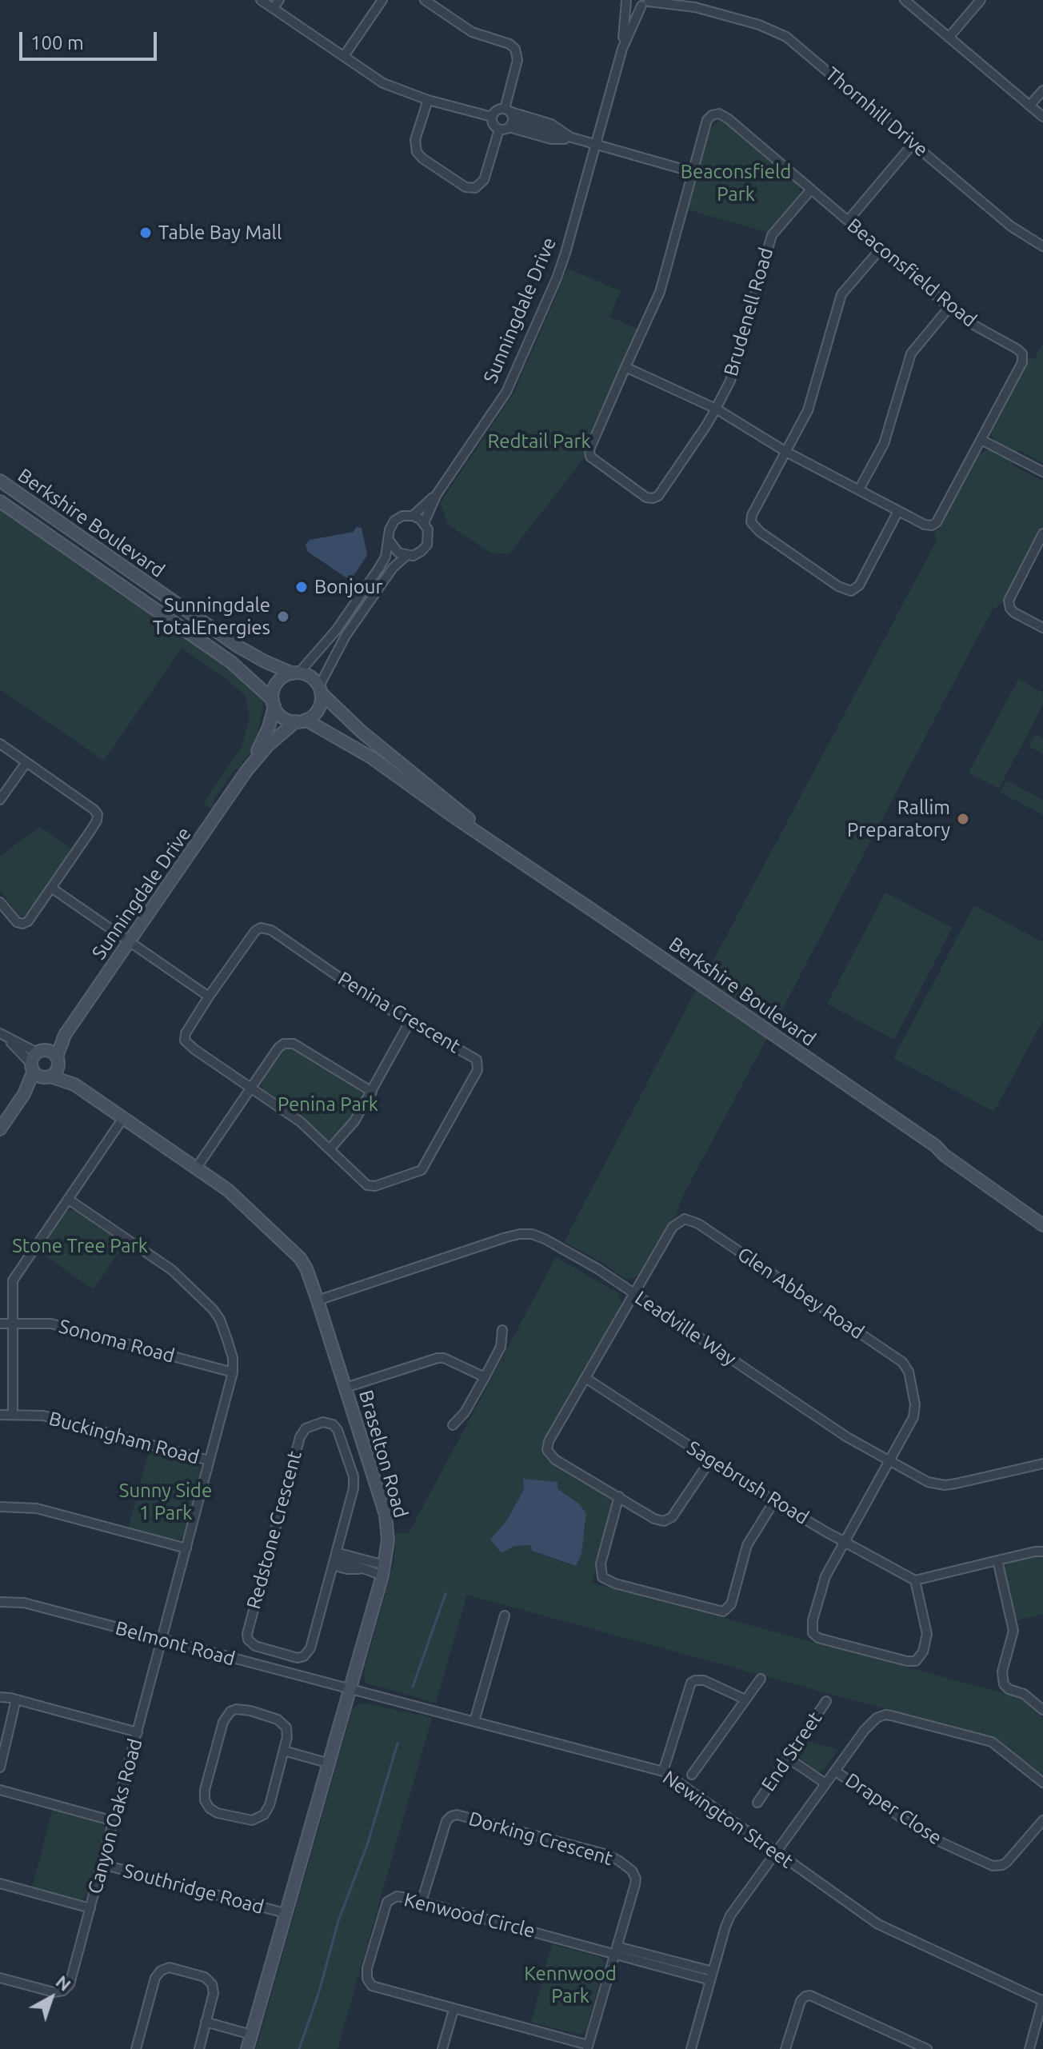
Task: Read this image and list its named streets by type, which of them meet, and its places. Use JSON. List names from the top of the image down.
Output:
{
  "streets": {
    "street": [
      "Thornhill Drive",
      "Beaconsfield Road",
      "Sunningdale Drive",
      "Brudenell Road",
      "Berkshire Boulevard",
      "Penina Crescent",
      "Glen Abbey Road",
      "Leadville Way",
      "Sonoma Road",
      "Buckingham Road",
      "Braselton Road",
      "Sagebrush Road",
      "Redstone Crescent",
      "Belmont Road",
      "End Street",
      "Draper Close",
      "Canyon Oaks Road",
      "Newington Street",
      "Dorking Crescent",
      "Southridge Road",
      "Kenwood Circle"
    ]
  },
  "crossings": [
    ["Thornhill Drive", "Sunningdale Drive"],
    ["Beaconsfield Road", "Brudenell Road"],
    ["Sunningdale Drive", "Berkshire Boulevard"],
    ["Sunningdale Drive", "Braselton Road"],
    ["Glen Abbey Road", "Leadville Way"],
    ["Leadville Way", "Braselton Road"],
    ["Sonoma Road", "Canyon Oaks Road"],
    ["Buckingham Road", "Canyon Oaks Road"],
    ["Braselton Road", "Belmont Road"],
    ["Braselton Road", "Newington Street"],
    ["Braselton Road", "Southridge Road"],
    ["Belmont Road", "Canyon Oaks Road"],
    ["Belmont Road", "Newington Street"],
    ["Draper Close", "Newington Street"],
    ["Canyon Oaks Road", "Southridge Road"],
    ["Dorking Crescent", "Kenwood Circle"]
  ],
  "parks": [
    "Beaconsfield Park",
    "Redtail Park",
    "Penina Park",
    "Stone Tree Park",
    "Sunny Side 1 Park",
    "Kennwood Park"
  ],
  "places": [
    "Table Bay Mall",
    "Bonjour",
    "Sunningdale TotalEnergies",
    "Rallim Preparatory"
  ],
  "scale_bar": "100 m",
  "north": "top right"
}
